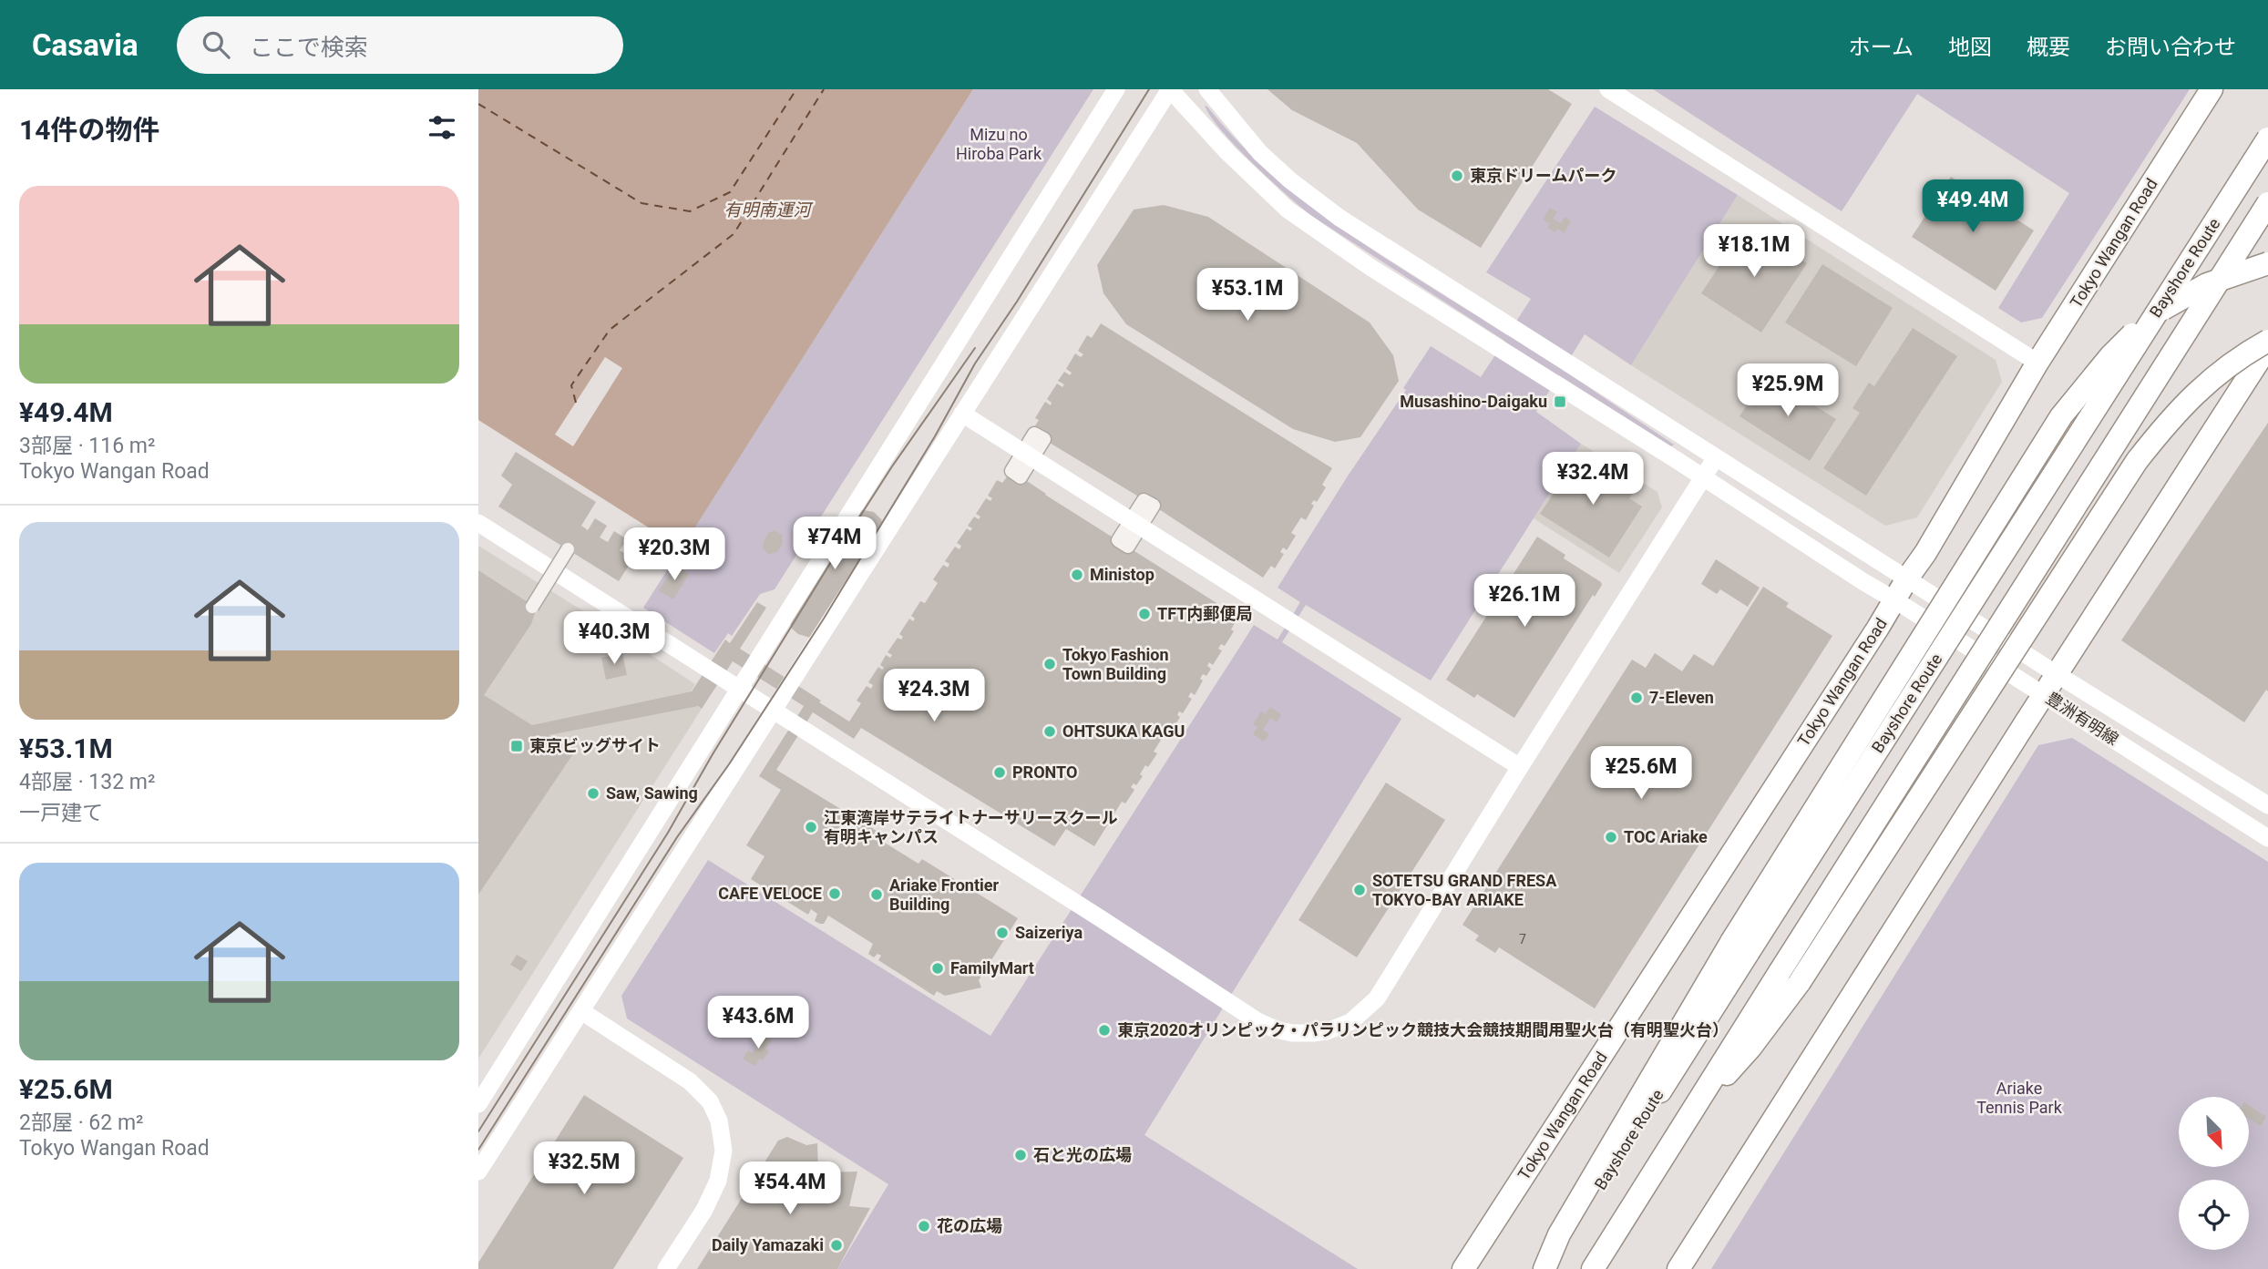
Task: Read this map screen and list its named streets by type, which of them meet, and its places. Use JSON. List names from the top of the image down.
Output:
{
  "streets": {
    "highway": ["Tokyo Wangan Road", "Bayshore Route"],
    "street": ["豊洲有明線"]
  },
  "crossings": [
    ["Tokyo Wangan Road", "豊洲有明線"]
  ],
  "water": ["有明南運河"],
  "parks": ["Mizu no Hiroba Park", "Ariake Tennis Park"],
  "places": {
    "other": [
      "東京ドリームパーク",
      "Ministop",
      "TFT内郵便局",
      "Tokyo Fashion Town Building",
      "7-Eleven",
      "OHTSUKA KAGU",
      "PRONTO",
      "Saw, Sawing",
      "江東湾岸サテライトナーサリースクール 有明キャンパス",
      "TOC Ariake",
      "SOTETSU GRAND FRESA TOKYO-BAY ARIAKE",
      "CAFE VELOCE",
      "Ariake Frontier Building",
      "Saizeriya",
      "FamilyMart",
      "東京2020オリンピック・パラリンピック競技大会競技期間用聖火台（有明聖火台）",
      "石と光の広場",
      "花の広場",
      "Daily Yamazaki"
    ],
    "transit": ["Musashino-Daigaku", "東京ビッグサイト"]
  },
  "house_numbers": ["7"],
  "north": "bottom right",
  "page": {
    "header": "Casavia",
    "search": "ここで検索",
    "nav": [
      "ホーム",
      "地図",
      "概要",
      "お問い合わせ"
    ],
    "heading": "14件の物件",
    "list": [
      {
        "name": "¥49.4M",
        "note": "3部屋 · 116 m² · Tokyo Wangan Road"
      },
      {
        "name": "¥53.1M",
        "note": "4部屋 · 132 m² · 一戸建て"
      },
      {
        "name": "¥25.6M",
        "note": "2部屋 · 62 m² · Tokyo Wangan Road"
      }
    ],
    "price": [
      "¥49.4M",
      "¥18.1M",
      "¥53.1M",
      "¥25.9M",
      "¥32.4M",
      "¥74M",
      "¥20.3M",
      "¥26.1M",
      "¥40.3M",
      "¥24.3M",
      "¥25.6M",
      "¥43.6M",
      "¥32.5M",
      "¥54.4M"
    ]
  }
}
